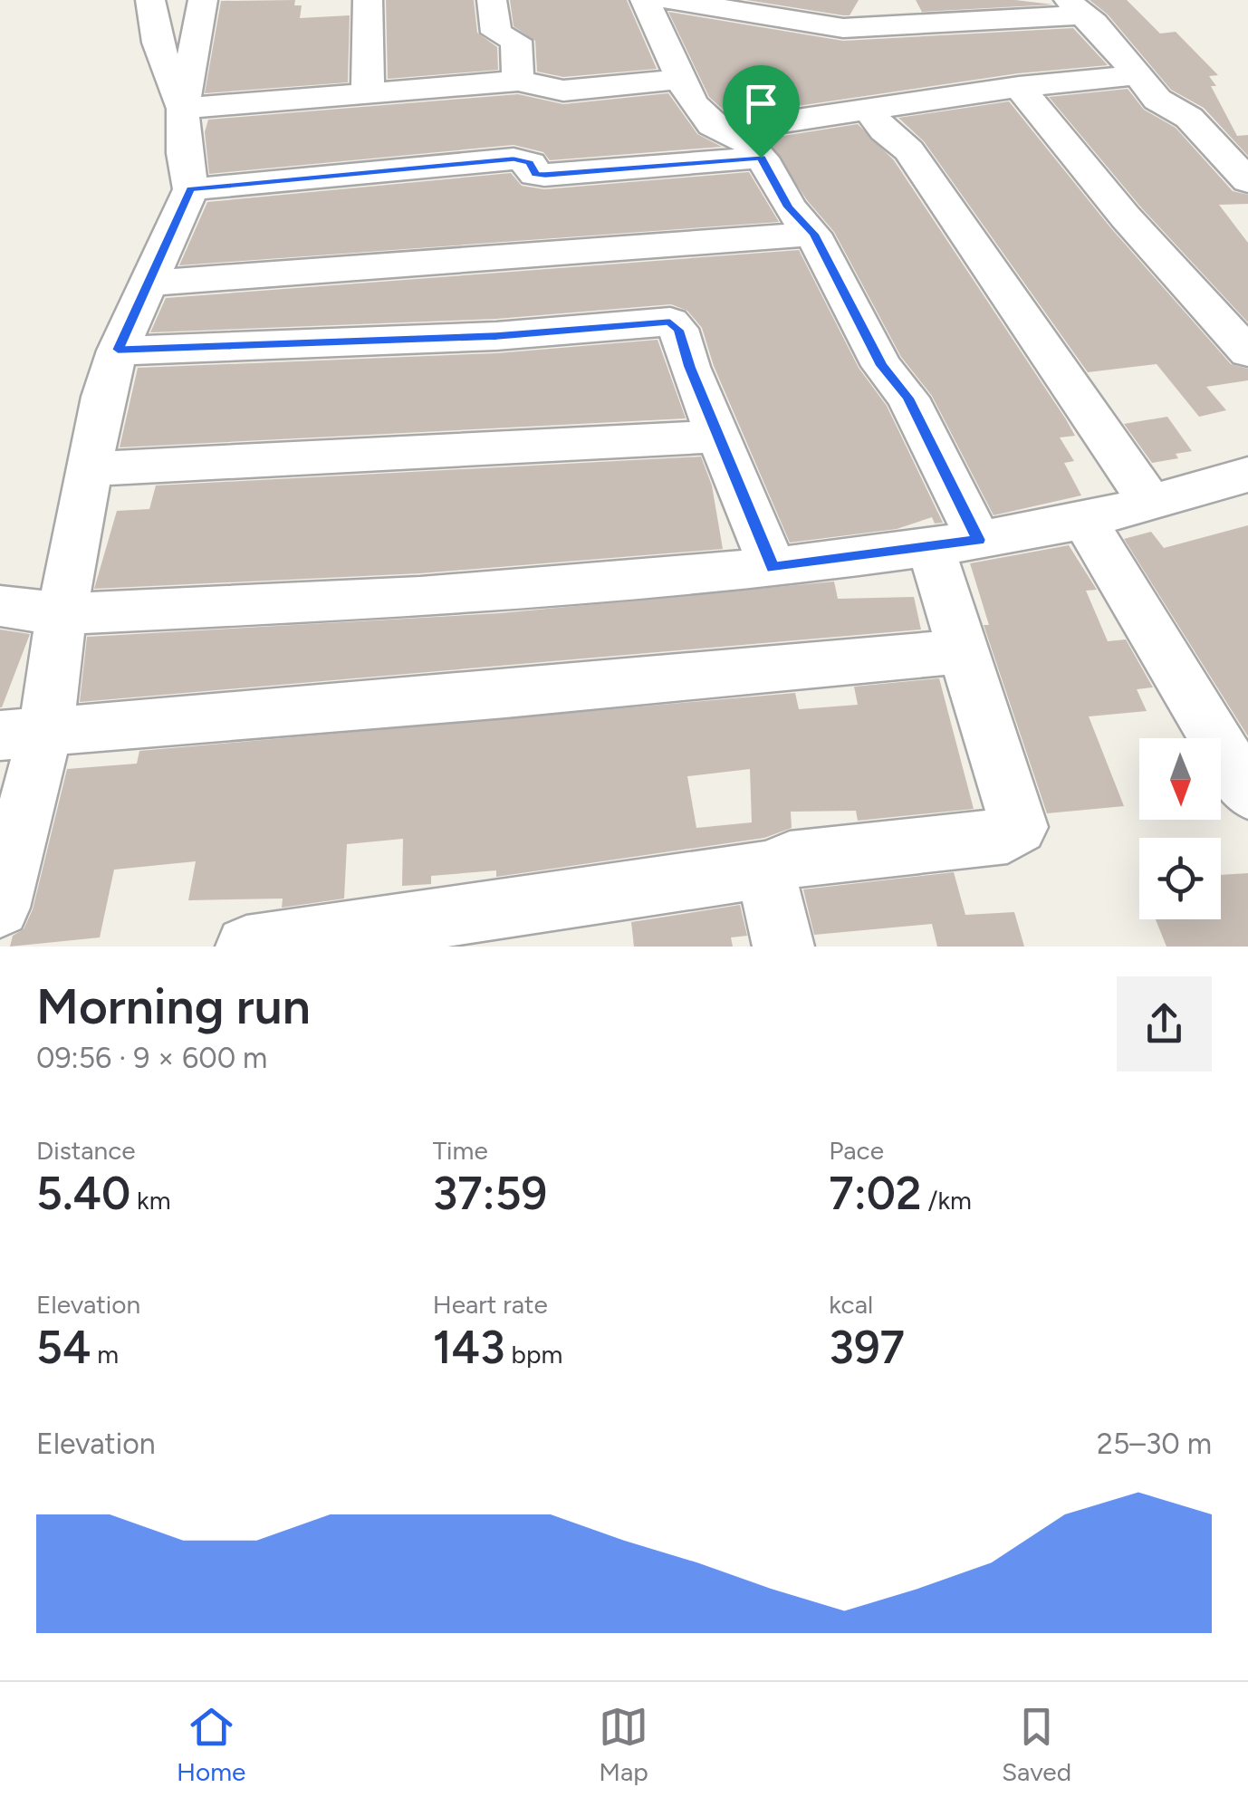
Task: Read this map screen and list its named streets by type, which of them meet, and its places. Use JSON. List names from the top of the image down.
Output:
{
  "north": "bottom",
  "page": {
    "heading": ["Morning run", "09:56 · 9 × 600 m"],
    "stats": [
      ["Distance", "5.40 km"],
      ["Time", "37:59"],
      ["Pace", "7:02 /km"],
      ["Elevation", "54 m"],
      ["Heart rate", "143 bpm"],
      ["kcal", "397"]
    ],
    "chart": ["Elevation", "25–30 m"],
    "tabs": ["Home", "Map", "Saved"]
  }
}
